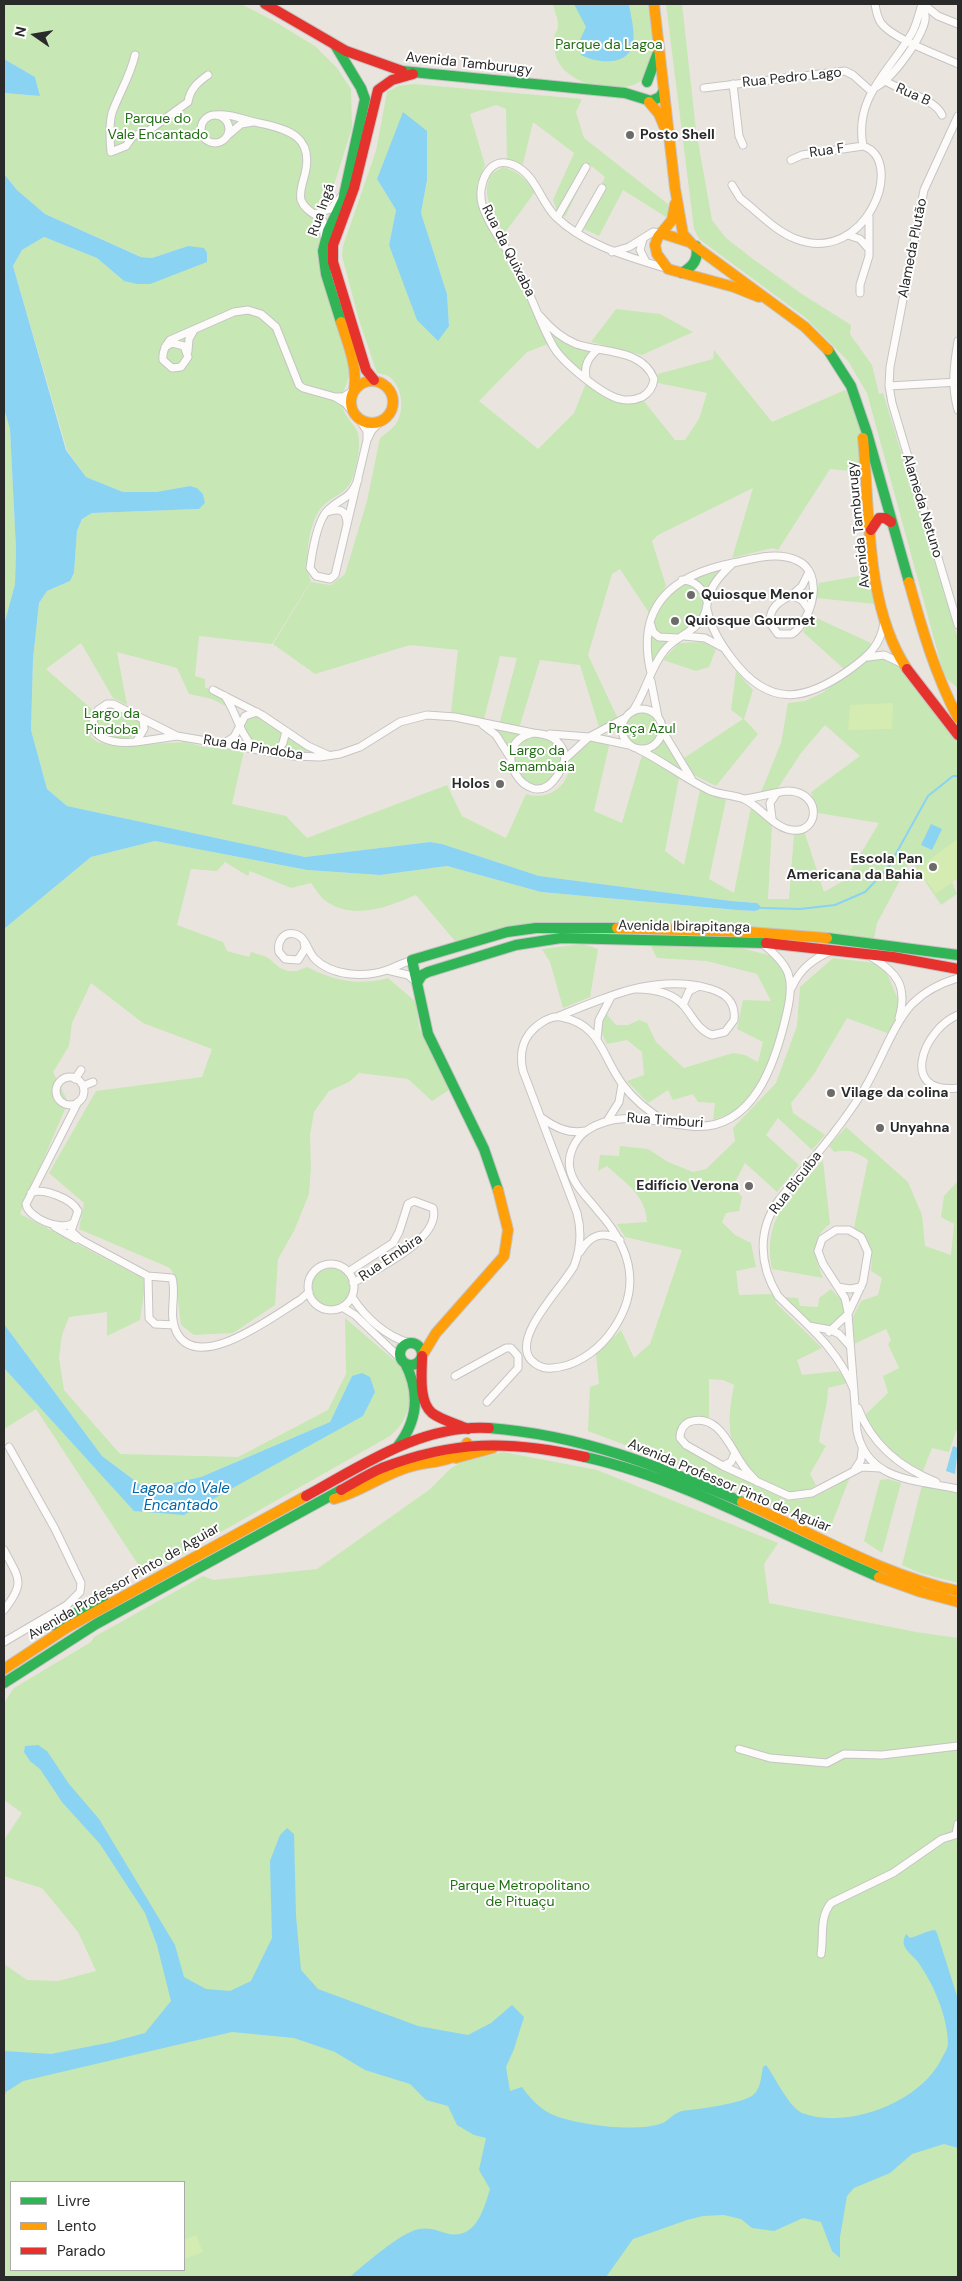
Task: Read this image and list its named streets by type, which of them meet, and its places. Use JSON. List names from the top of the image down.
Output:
{
  "streets": {
    "main road": [
      "Avenida Tamburugy",
      "Rua Ingá",
      "Avenida Ibirapitanga",
      "Avenida Professor Pinto de Aguiar"
    ],
    "street": [
      "Rua Pedro Lago",
      "Rua B",
      "Rua F",
      "Alameda Plutão",
      "Rua da Quixaba",
      "Alameda Netuno",
      "Rua da Pindoba",
      "Rua Timburi",
      "Rua Bicuíba",
      "Rua Embira"
    ]
  },
  "crossings": [
    ["Avenida Tamburugy", "Rua Ingá"],
    ["Avenida Tamburugy", "Rua da Quixaba"],
    ["Alameda Plutão", "Alameda Netuno"],
    ["Avenida Ibirapitanga", "Rua Timburi"],
    ["Avenida Ibirapitanga", "Rua Bicuíba"]
  ],
  "water": ["Lagoa do Vale Encantado"],
  "parks": [
    "Parque da Lagoa",
    "Parque do Vale Encantado",
    "Largo da Pindoba",
    "Praça Azul",
    "Largo da Samambaia",
    "Parque Metropolitano de Pituaçu"
  ],
  "places": [
    "Posto Shell",
    "Quiosque Menor",
    "Quiosque Gourmet",
    "Holos",
    "Escola Pan Americana da Bahia",
    "Vilage da colina",
    "Unyahna",
    "Edifício Verona"
  ],
  "legend": ["Livre", "Lento", "Parado"],
  "north": "left"
}
